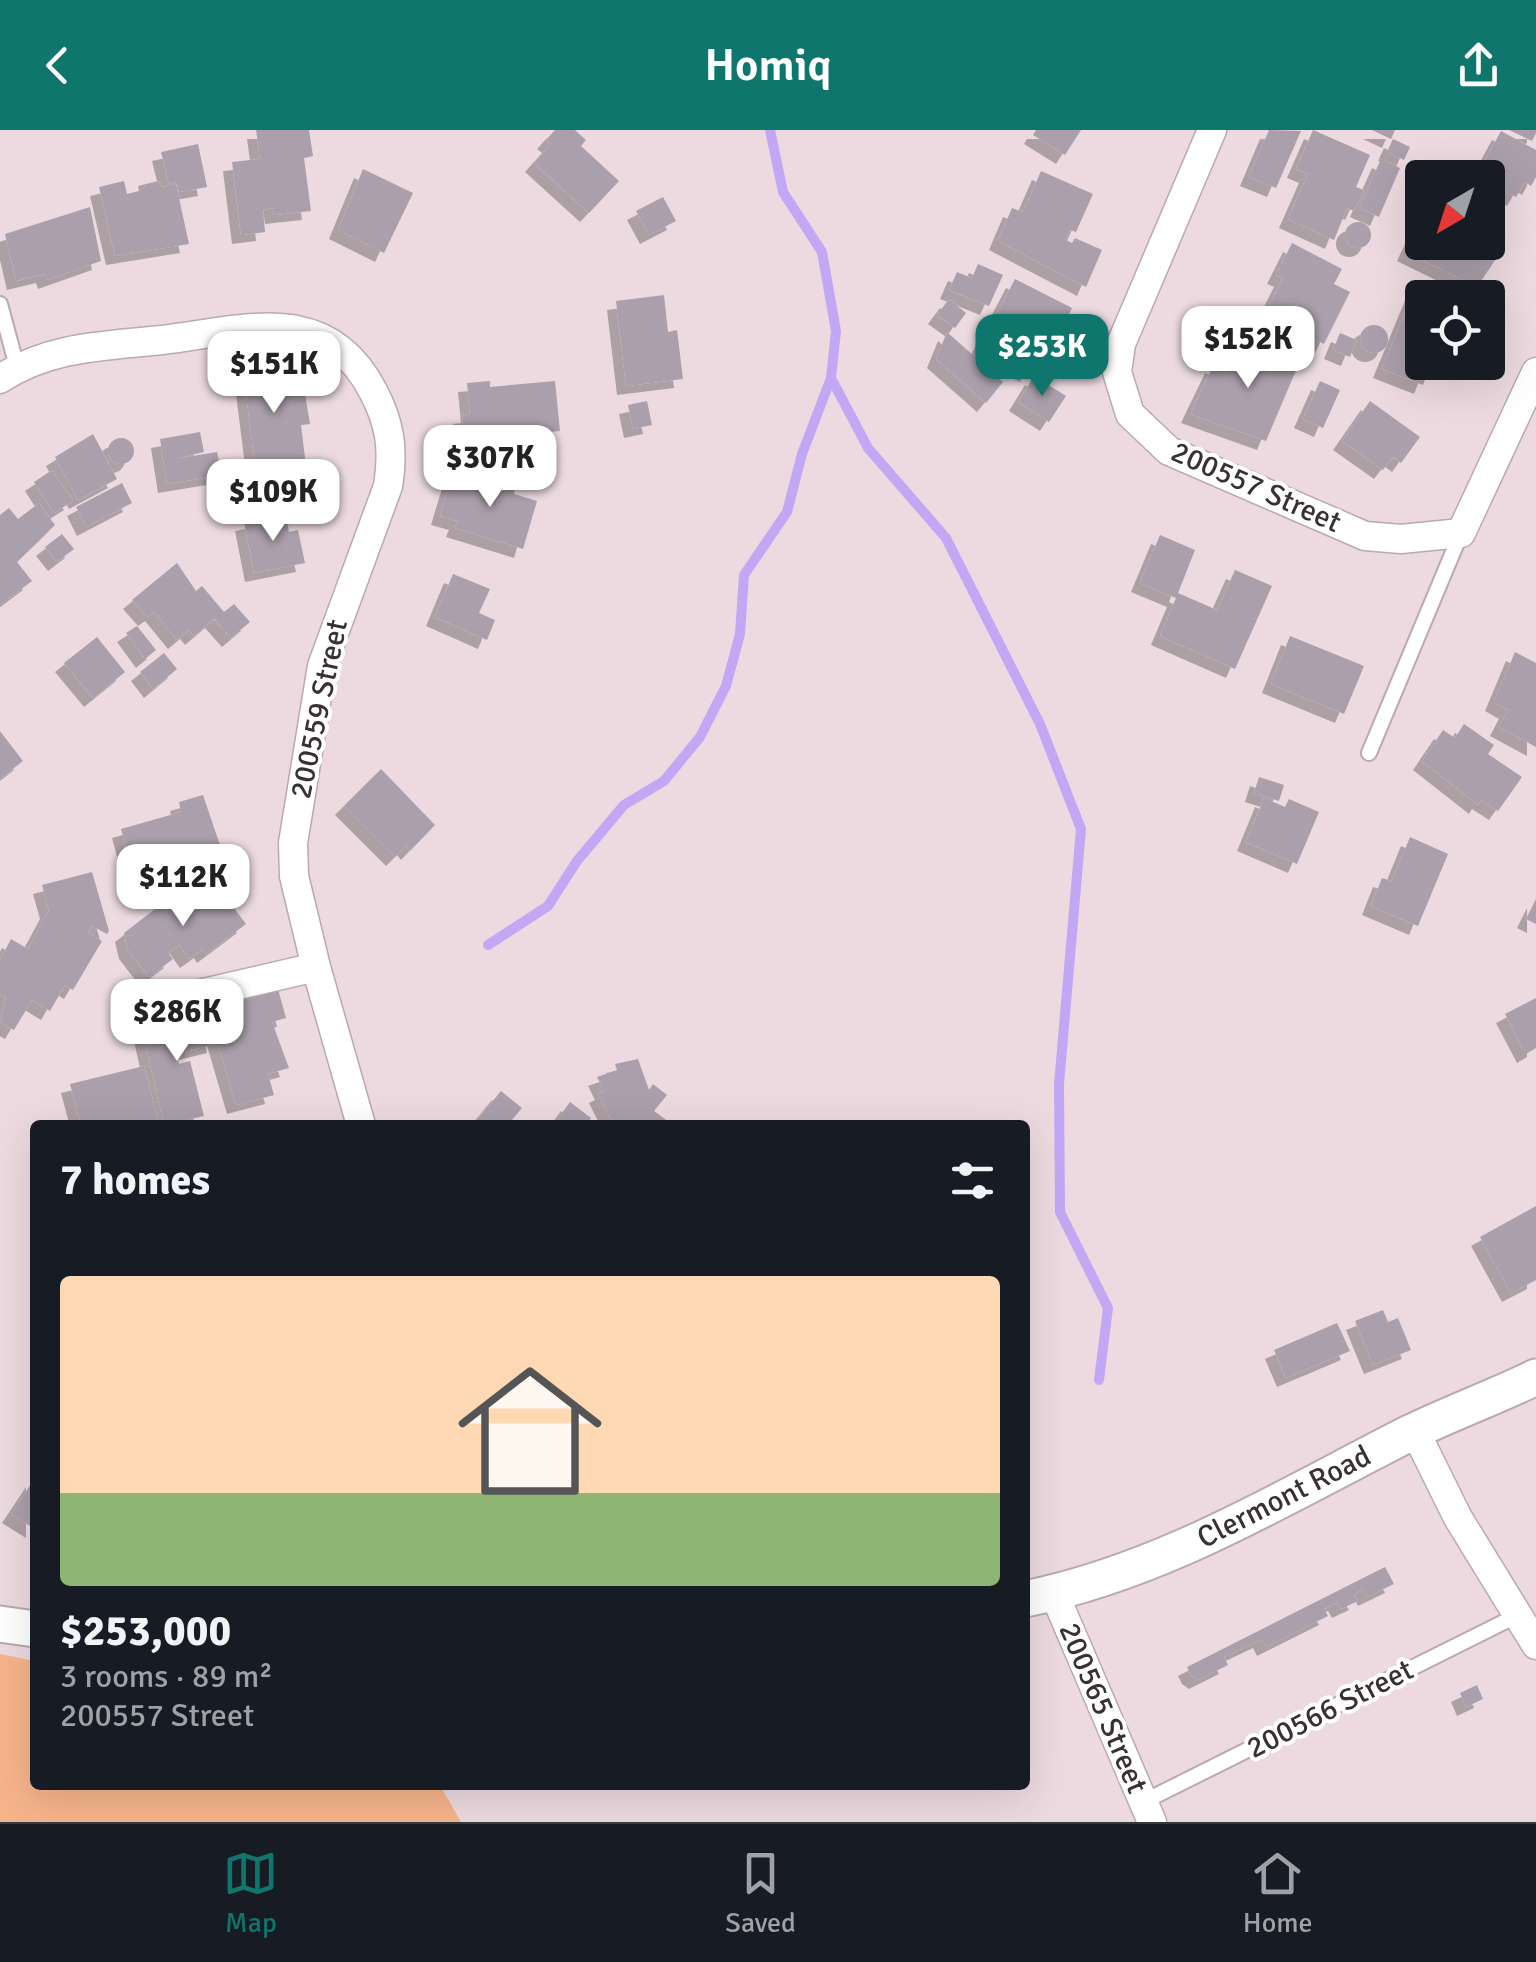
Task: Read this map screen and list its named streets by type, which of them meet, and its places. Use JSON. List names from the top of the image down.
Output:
{
  "streets": {
    "street": [
      "200557 Street",
      "200559 Street",
      "Clermont Road",
      "200565 Street"
    ],
    "lane": ["200566 Street"]
  },
  "crossings": [
    ["Clermont Road", "200565 Street"],
    ["200565 Street", "200566 Street"]
  ],
  "north": "bottom left",
  "page": {
    "header": "Homiq",
    "price": [
      "$152K",
      "$253K",
      "$151K",
      "$307K",
      "$109K",
      "$112K",
      "$286K"
    ],
    "heading": "7 homes",
    "list": [
      {
        "name": "$253,000",
        "note": "3 rooms · 89 m² · 200557 Street"
      }
    ],
    "tabs": ["Map", "Saved", "Home"]
  }
}
